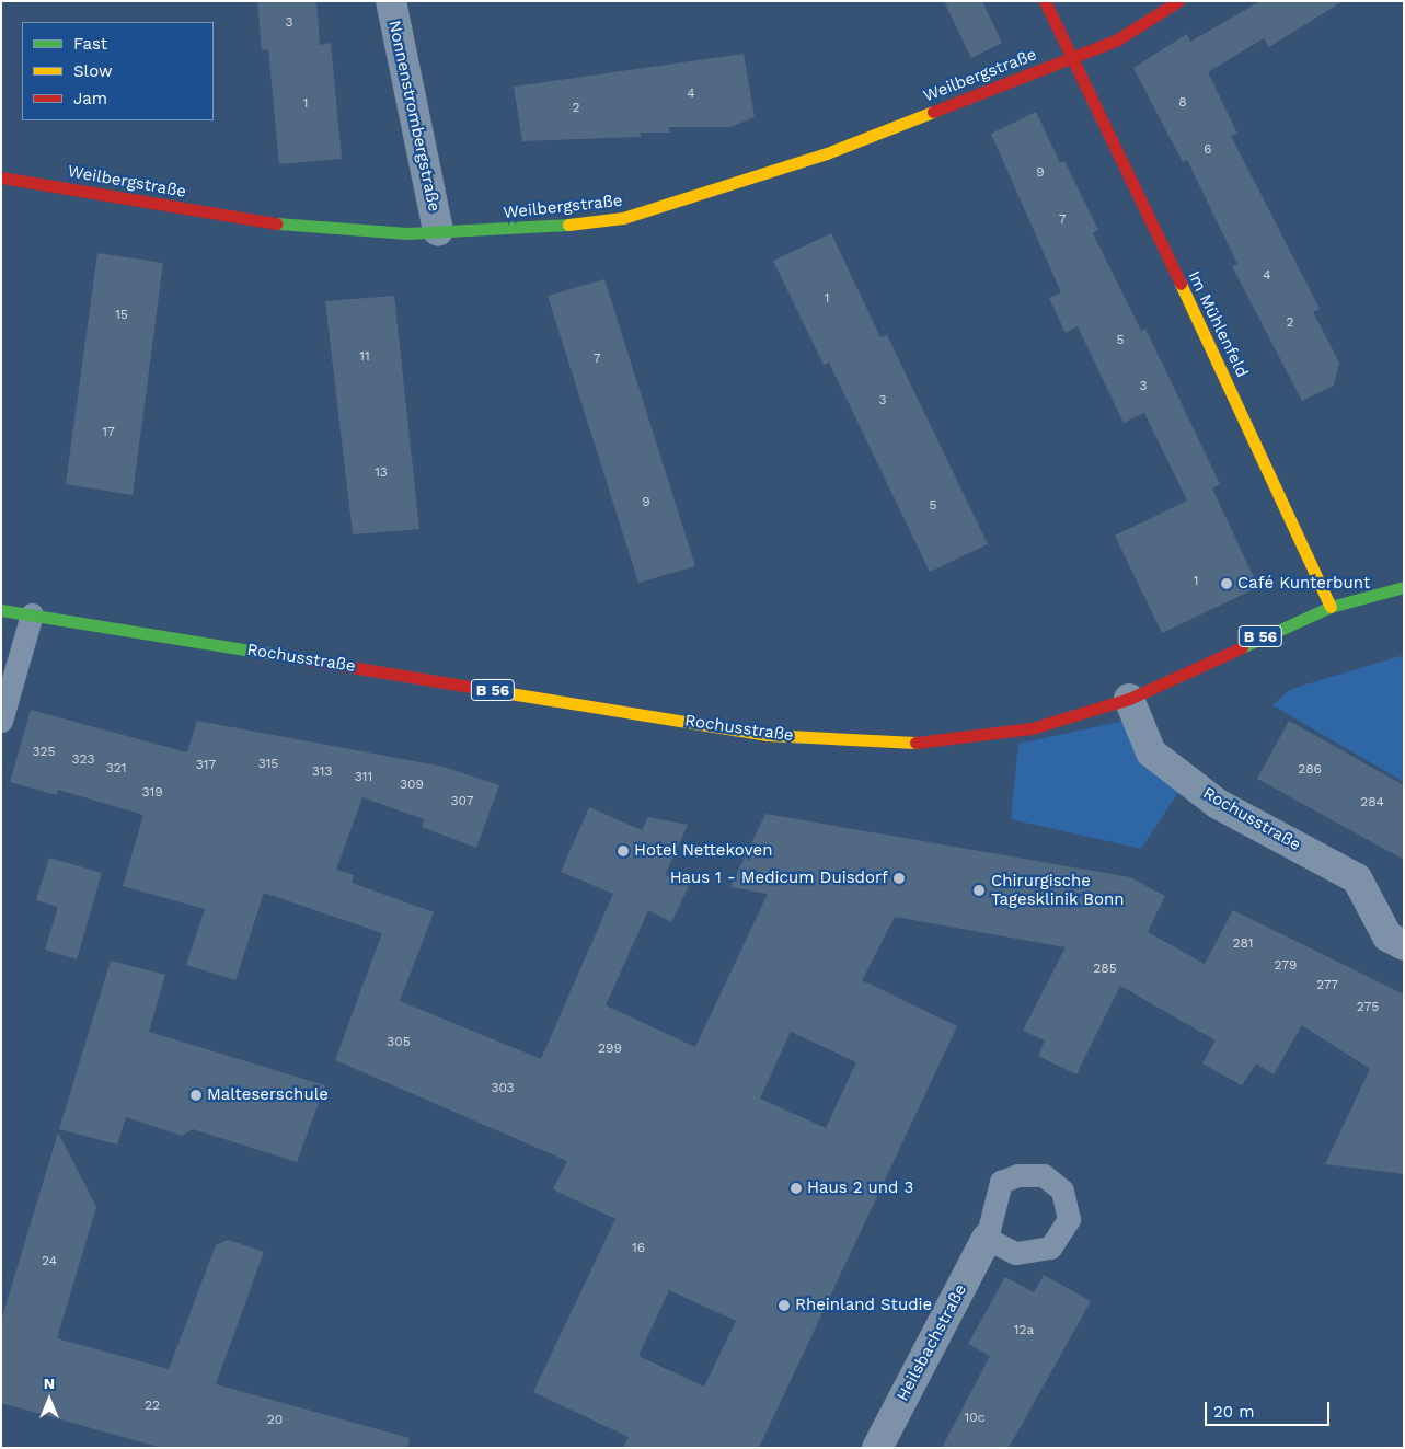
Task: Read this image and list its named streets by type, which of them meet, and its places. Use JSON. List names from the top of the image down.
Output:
{
  "streets": {
    "street": [
      "Weilbergstraße",
      "Nonnenstrombergstraße",
      "Im Mühlenfeld",
      "B 56",
      "Rochusstraße",
      "Heilsbachstraße"
    ]
  },
  "crossings": [
    ["Weilbergstraße", "Nonnenstrombergstraße"],
    ["Weilbergstraße", "Im Mühlenfeld"],
    ["Im Mühlenfeld", "B 56"],
    ["B 56", "Rochusstraße"]
  ],
  "places": [
    "Café Kunterbunt",
    "Hotel Nettekoven",
    "Haus 1 - Medicum Duisdorf",
    "Chirurgische Tagesklinik Bonn",
    "Malteserschule",
    "Haus 2 und 3",
    "Rheinland Studie"
  ],
  "house_numbers": [
    "3",
    "4",
    "8",
    "1",
    "2",
    "6",
    "9",
    "7",
    "4",
    "1",
    "15",
    "2",
    "5",
    "11",
    "7",
    "3",
    "3",
    "17",
    "13",
    "9",
    "5",
    "1",
    "325",
    "323",
    "315",
    "317",
    "321",
    "286",
    "313",
    "311",
    "309",
    "319",
    "307",
    "284",
    "281",
    "279",
    "285",
    "277",
    "275",
    "305",
    "299",
    "303",
    "16",
    "24",
    "12a",
    "22",
    "10c",
    "20"
  ],
  "legend": ["Fast", "Slow", "Jam"],
  "scale_bar": "20 m",
  "north": "top"
}
